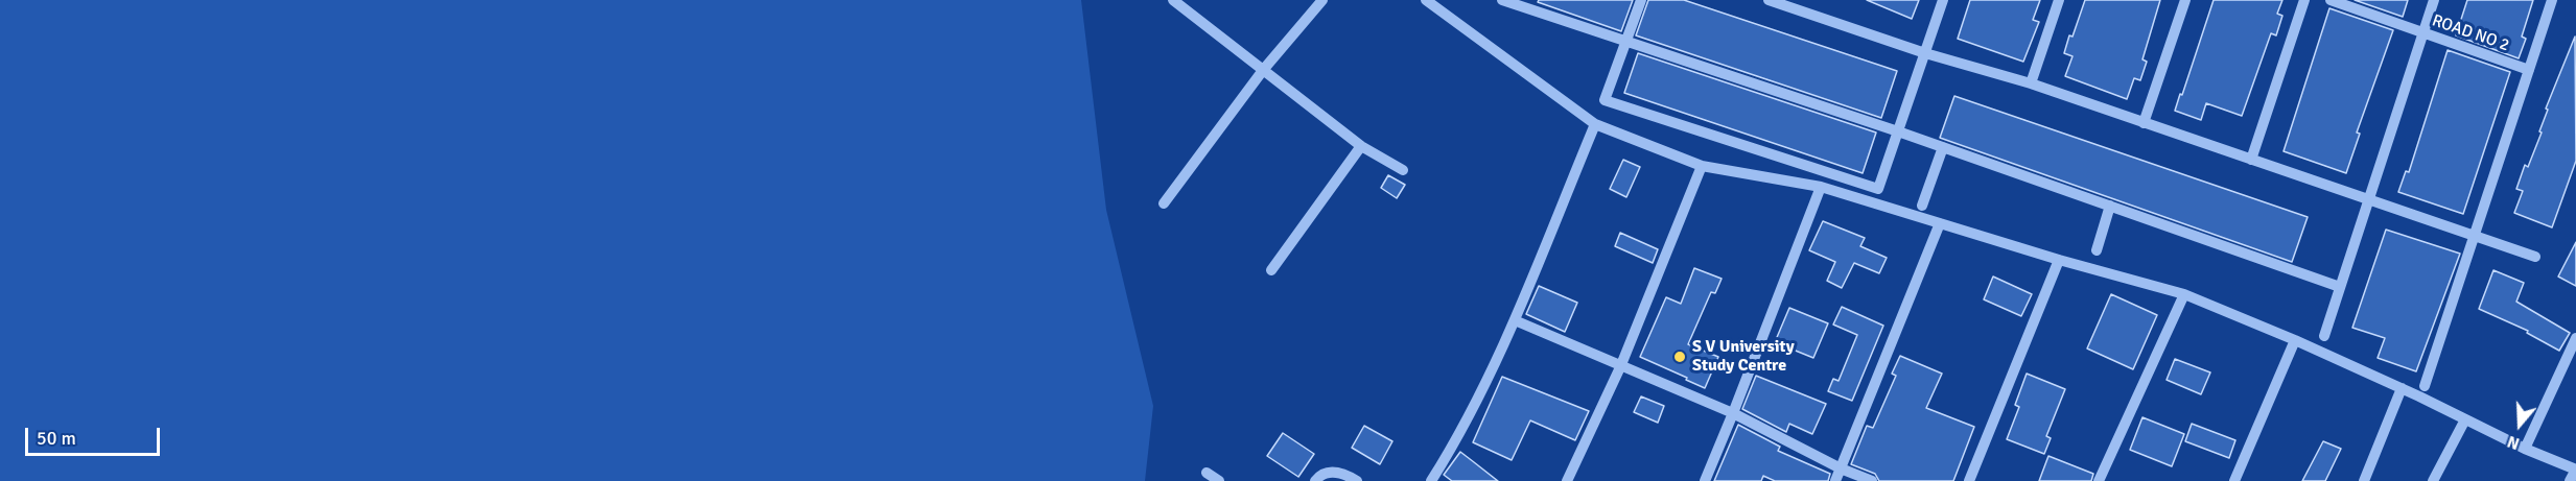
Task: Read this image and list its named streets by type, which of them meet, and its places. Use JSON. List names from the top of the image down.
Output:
{
  "streets": {
    "street": ["ROAD NO 2"]
  },
  "places": ["S V University Study Centre"],
  "scale_bar": "50 m",
  "north": "bottom"
}
